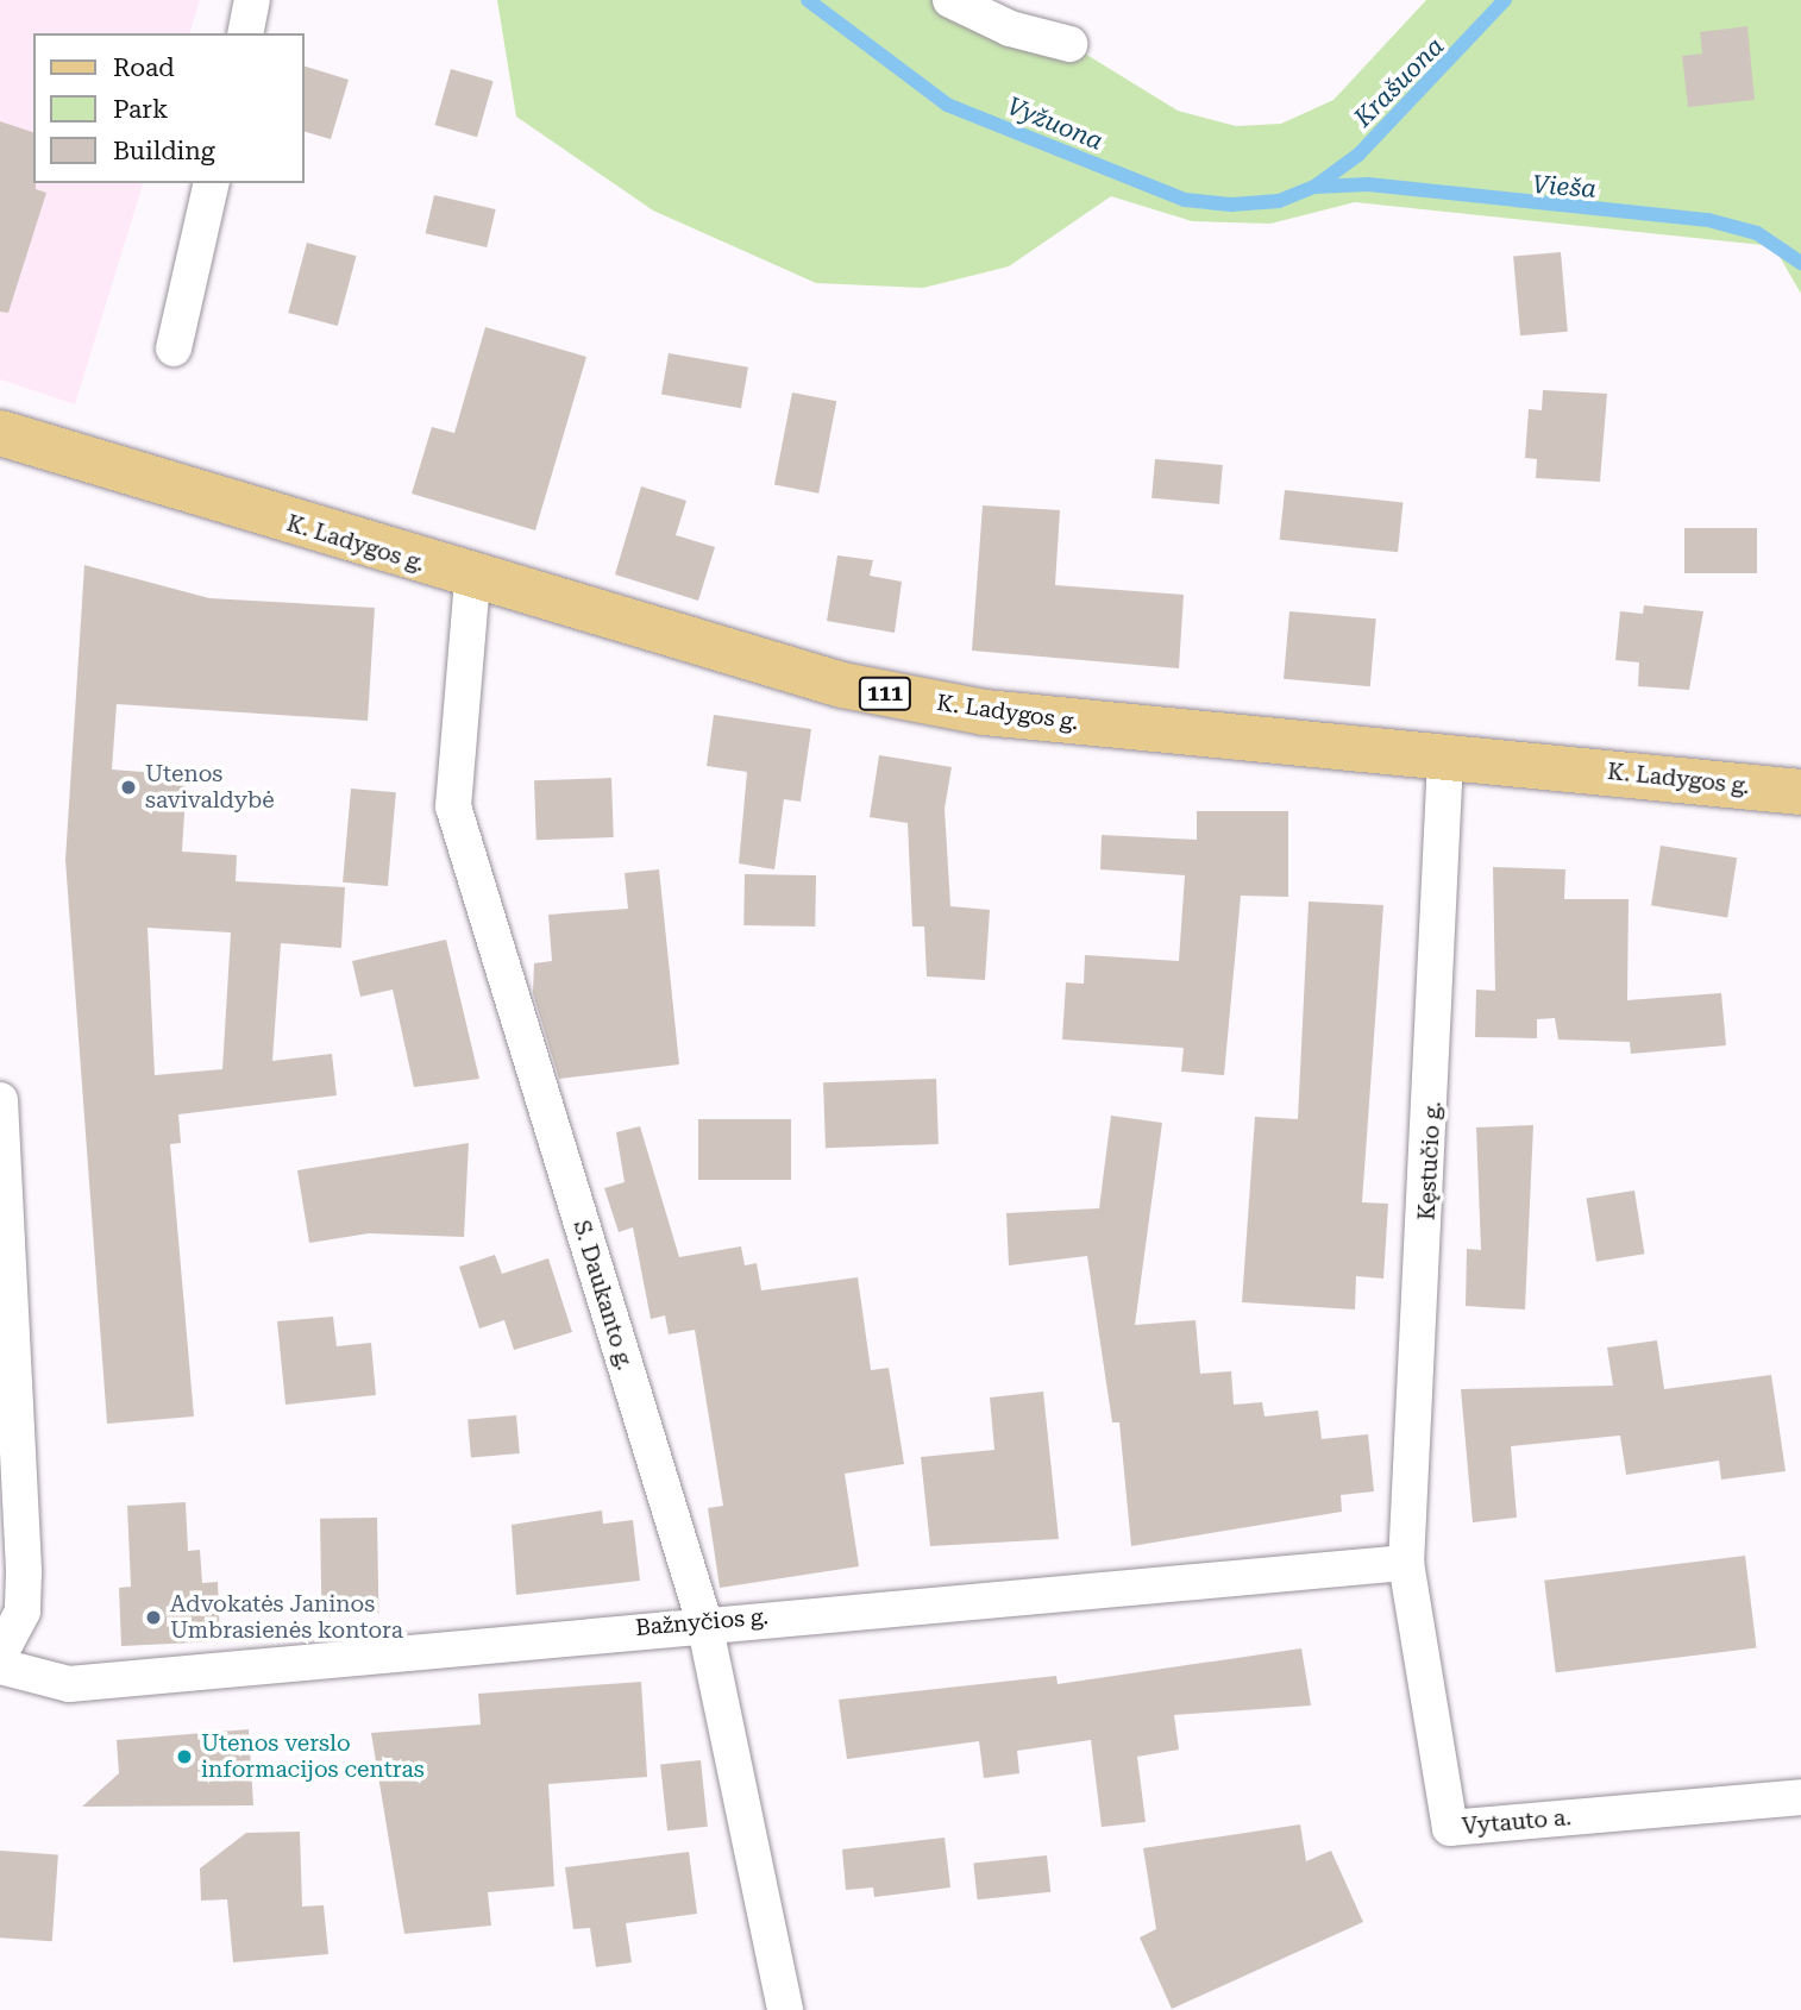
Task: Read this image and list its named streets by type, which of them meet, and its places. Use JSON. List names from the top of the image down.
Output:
{
  "streets": {
    "main road": ["K. Ladygos g.", "111"],
    "street": [
      "Kęstučio g.",
      "S. Daukanto g.",
      "Bažnyčios g.",
      "Vytauto a."
    ]
  },
  "crossings": [
    ["K. Ladygos g.", "Kęstučio g."],
    ["K. Ladygos g.", "S. Daukanto g."],
    ["Kęstučio g.", "Bažnyčios g."],
    ["Kęstučio g.", "Vytauto a."],
    ["S. Daukanto g.", "Bažnyčios g."],
    ["Bažnyčios g.", "Vytauto a."]
  ],
  "water": ["Krašuona", "Vyžuona", "Vieša"],
  "places": ["Utenos savivaldybė", "Advokatės Janinos Umbrasienės kontora", "Utenos verslo informacijos centras"],
  "legend": ["Road", "Park", "Building"]
}
